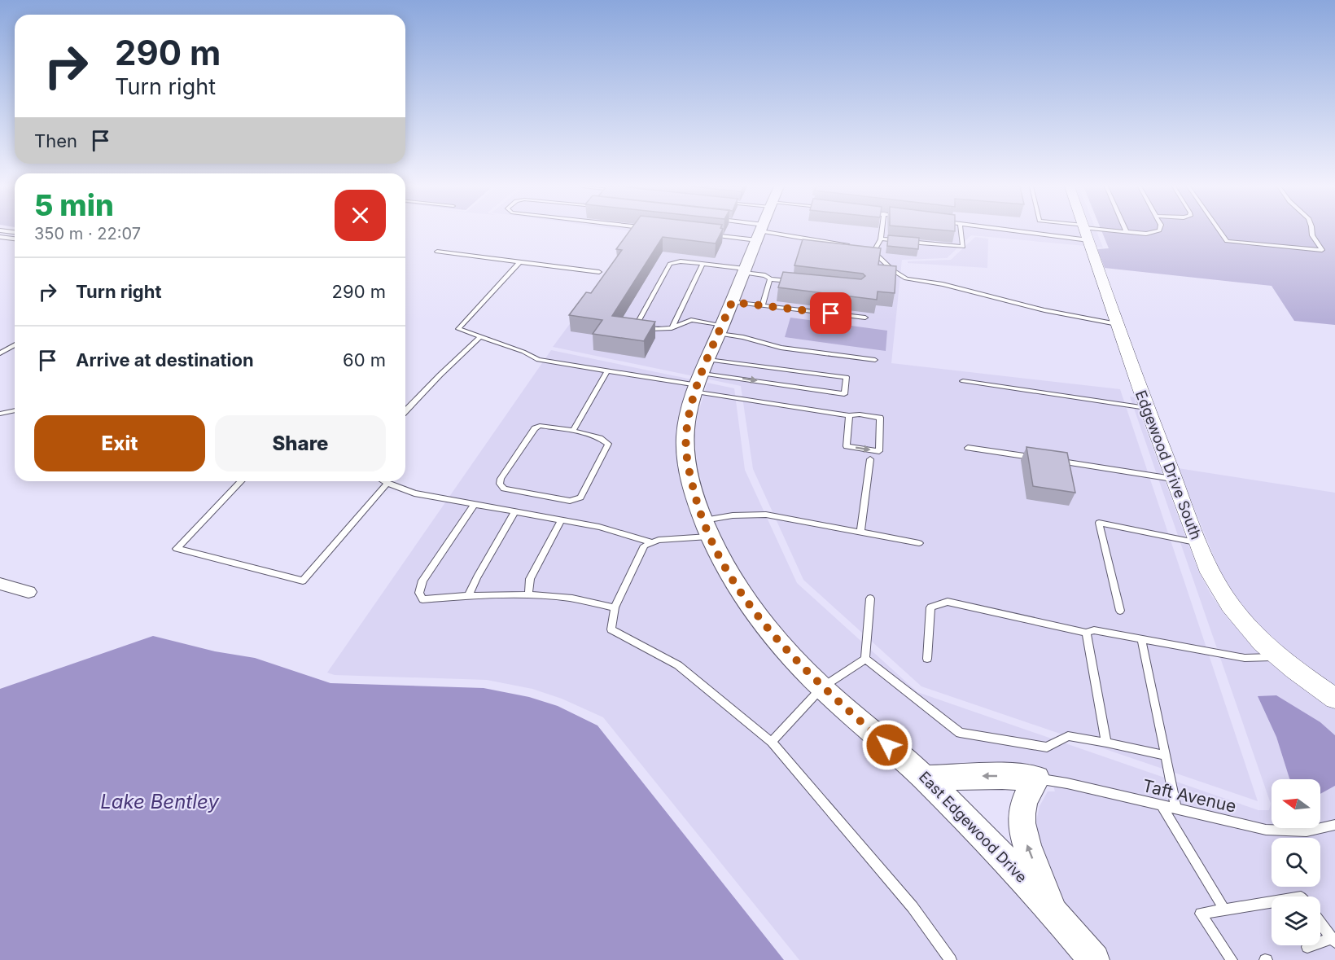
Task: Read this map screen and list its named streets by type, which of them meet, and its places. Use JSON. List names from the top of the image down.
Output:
{
  "streets": {
    "main road": ["East Edgewood Drive"],
    "street": ["Edgewood Drive South"],
    "lane": ["Taft Avenue"]
  },
  "water": ["Lake Bentley"],
  "north": "left",
  "page": {
    "turn": ["290 m", "Turn right"],
    "then": "Then",
    "heading": ["5 min", "350 m · 22:07"],
    "list": [
      {
        "name": "Turn right",
        "value": "290 m"
      },
      {
        "name": "Arrive at destination",
        "value": "60 m"
      }
    ],
    "buttons": ["Exit", "Share"]
  }
}
